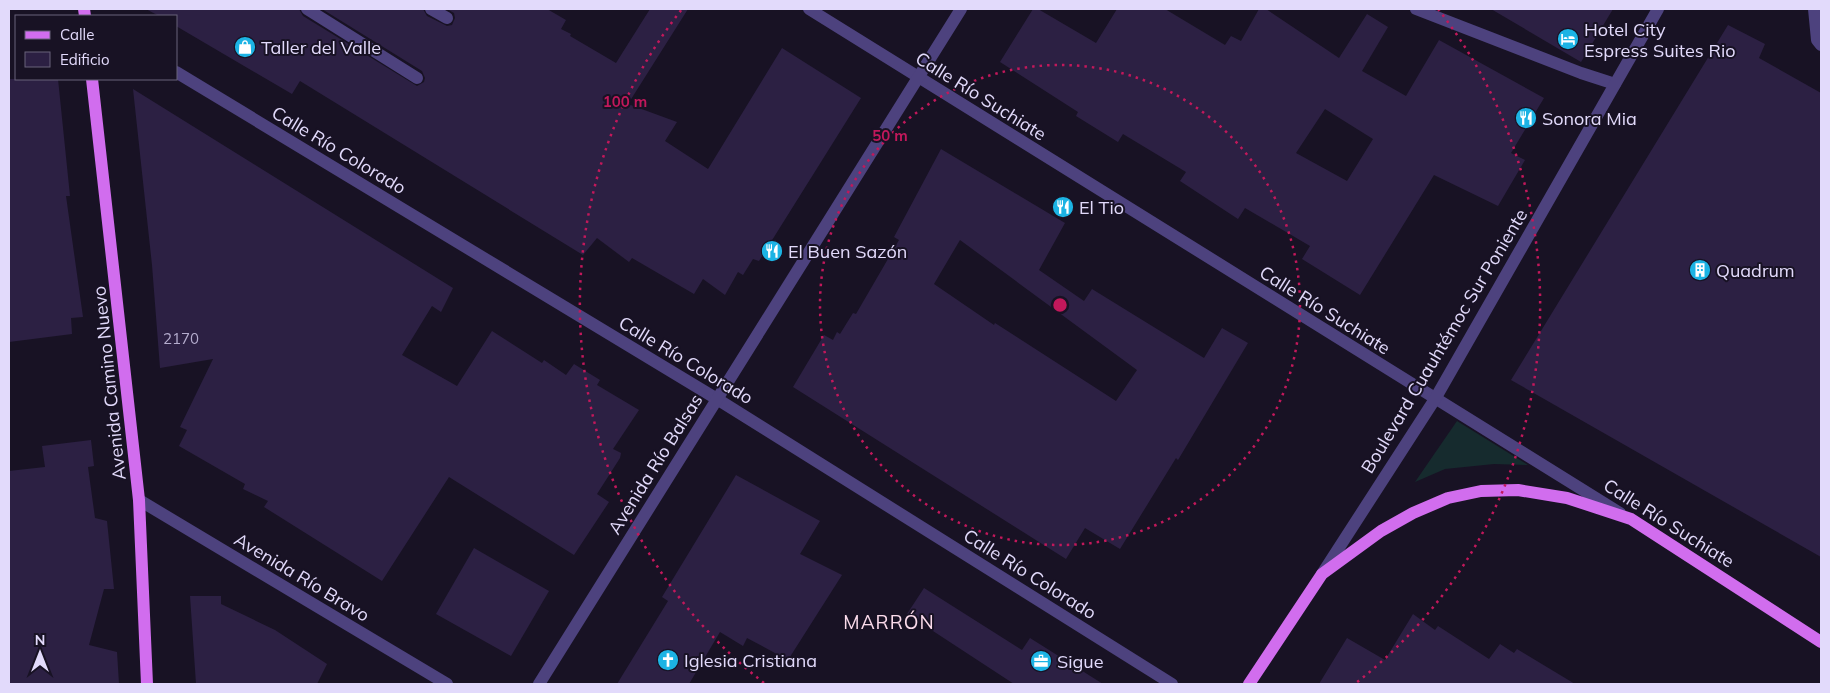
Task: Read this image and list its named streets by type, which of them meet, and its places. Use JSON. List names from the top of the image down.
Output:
{
  "streets": {
    "main road": ["Calle Río Suchiate", "Boulevard Cuauhtémoc Sur Poniente", "Avenida Camino Nuevo"],
    "street": ["Calle Río Colorado", "Avenida Río Balsas", "Avenida Río Bravo"]
  },
  "crossings": [
    ["Calle Río Suchiate", "Boulevard Cuauhtémoc Sur Poniente"],
    ["Calle Río Suchiate", "Avenida Río Balsas"],
    ["Calle Río Colorado", "Avenida Río Balsas"],
    ["Avenida Camino Nuevo", "Avenida Río Bravo"]
  ],
  "districts": ["MARRÓN"],
  "places": {
    "hotel": ["Hotel City Espress Suites Rio"],
    "shop": ["Taller del Valle"],
    "restaurant": ["Sonora Mia", "El Tio", "El Buen Sazón"],
    "building": ["Quadrum"],
    "church": ["Iglesia Cristiana"],
    "office": ["Sigue"]
  },
  "house_numbers": ["2170"],
  "legend": ["Calle", "Edificio"],
  "north": "top",
  "rings": ["100 m", "50 m"]
}
